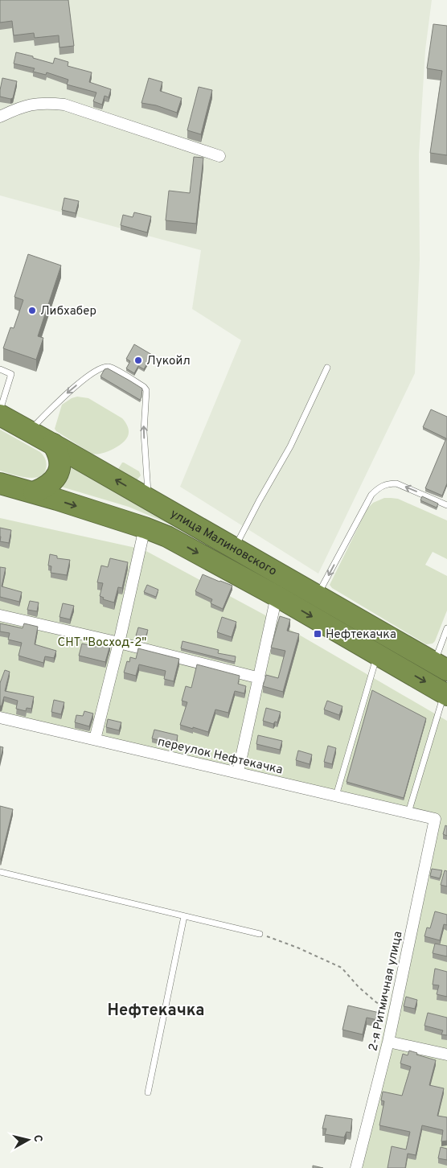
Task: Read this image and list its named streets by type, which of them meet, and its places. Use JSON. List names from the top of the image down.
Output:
{
  "streets": {
    "highway": ["улица Малиновского"],
    "street": ["переулок Нефтекачка", "2-я Ритмичная улица"]
  },
  "crossings": [
    ["переулок Нефтекачка", "2-я Ритмичная улица"]
  ],
  "districts": ["Нефтекачка"],
  "parks": ["СНТ \"Восход-2\""],
  "places": {
    "other": ["Либхабер", "Лукойл"],
    "transit": ["Нефтекачка"]
  },
  "north": "right"
}
